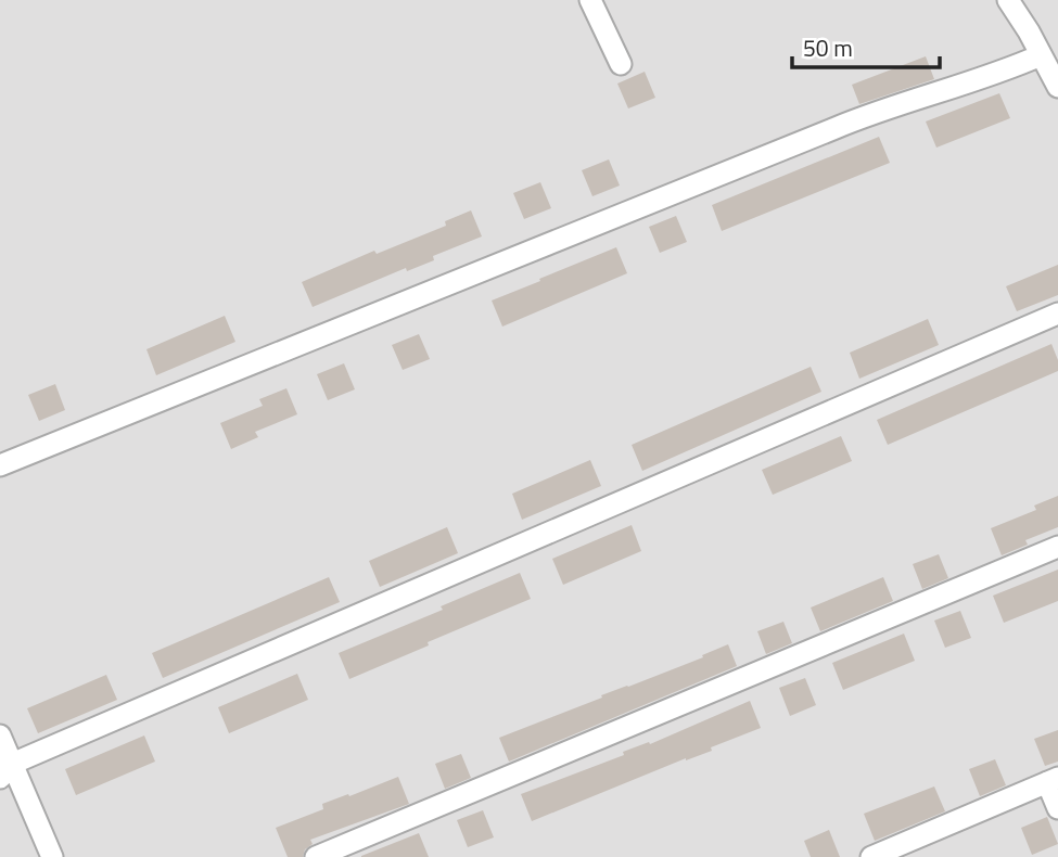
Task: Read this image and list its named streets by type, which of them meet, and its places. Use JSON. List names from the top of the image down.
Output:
{
  "scale_bar": "50 m"
}
